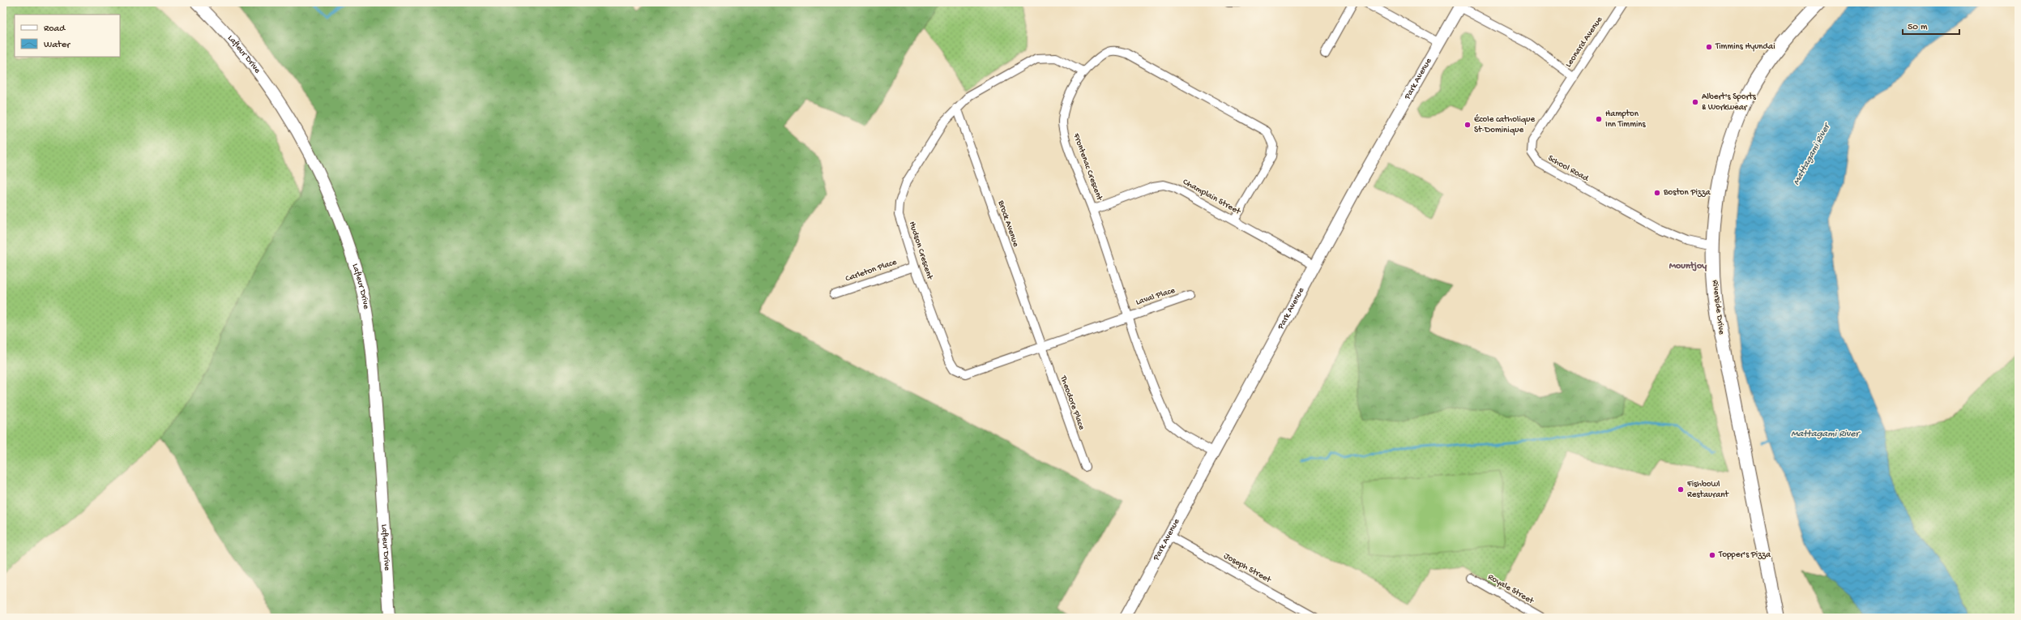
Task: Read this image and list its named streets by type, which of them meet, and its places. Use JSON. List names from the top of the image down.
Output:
{
  "streets": {
    "main road": ["Riverside Drive"],
    "street": [
      "Leonard Avenue",
      "Lafleur Drive",
      "Park Avenue",
      "Frontenac Crescent",
      "School Road",
      "Champlain Street",
      "Brock Avenue",
      "Hudson Crescent",
      "Carleton Place",
      "Laval Place",
      "Theodore Place",
      "Joseph Street",
      "Royale Street"
    ]
  },
  "crossings": [
    ["Leonard Avenue", "School Road"],
    ["Park Avenue", "Frontenac Crescent"],
    ["Park Avenue", "Champlain Street"],
    ["Park Avenue", "Joseph Street"],
    ["Frontenac Crescent", "Champlain Street"],
    ["Frontenac Crescent", "Hudson Crescent"],
    ["Frontenac Crescent", "Laval Place"],
    ["School Road", "Riverside Drive"],
    ["Brock Avenue", "Hudson Crescent"],
    ["Brock Avenue", "Theodore Place"],
    ["Hudson Crescent", "Carleton Place"],
    ["Hudson Crescent", "Laval Place"],
    ["Hudson Crescent", "Theodore Place"]
  ],
  "districts": ["Mountjoy"],
  "water": ["Mattagami River"],
  "places": [
    "Timmins Hyundai",
    "Albert's Sports & Workwear",
    "Hampton Inn Timmins",
    "École catholique St-Dominique",
    "Boston Pizza",
    "Fishbowl Restaurant",
    "Topper's Pizza"
  ],
  "legend": ["Road", "Water"],
  "scale_bar": "50 m"
}
